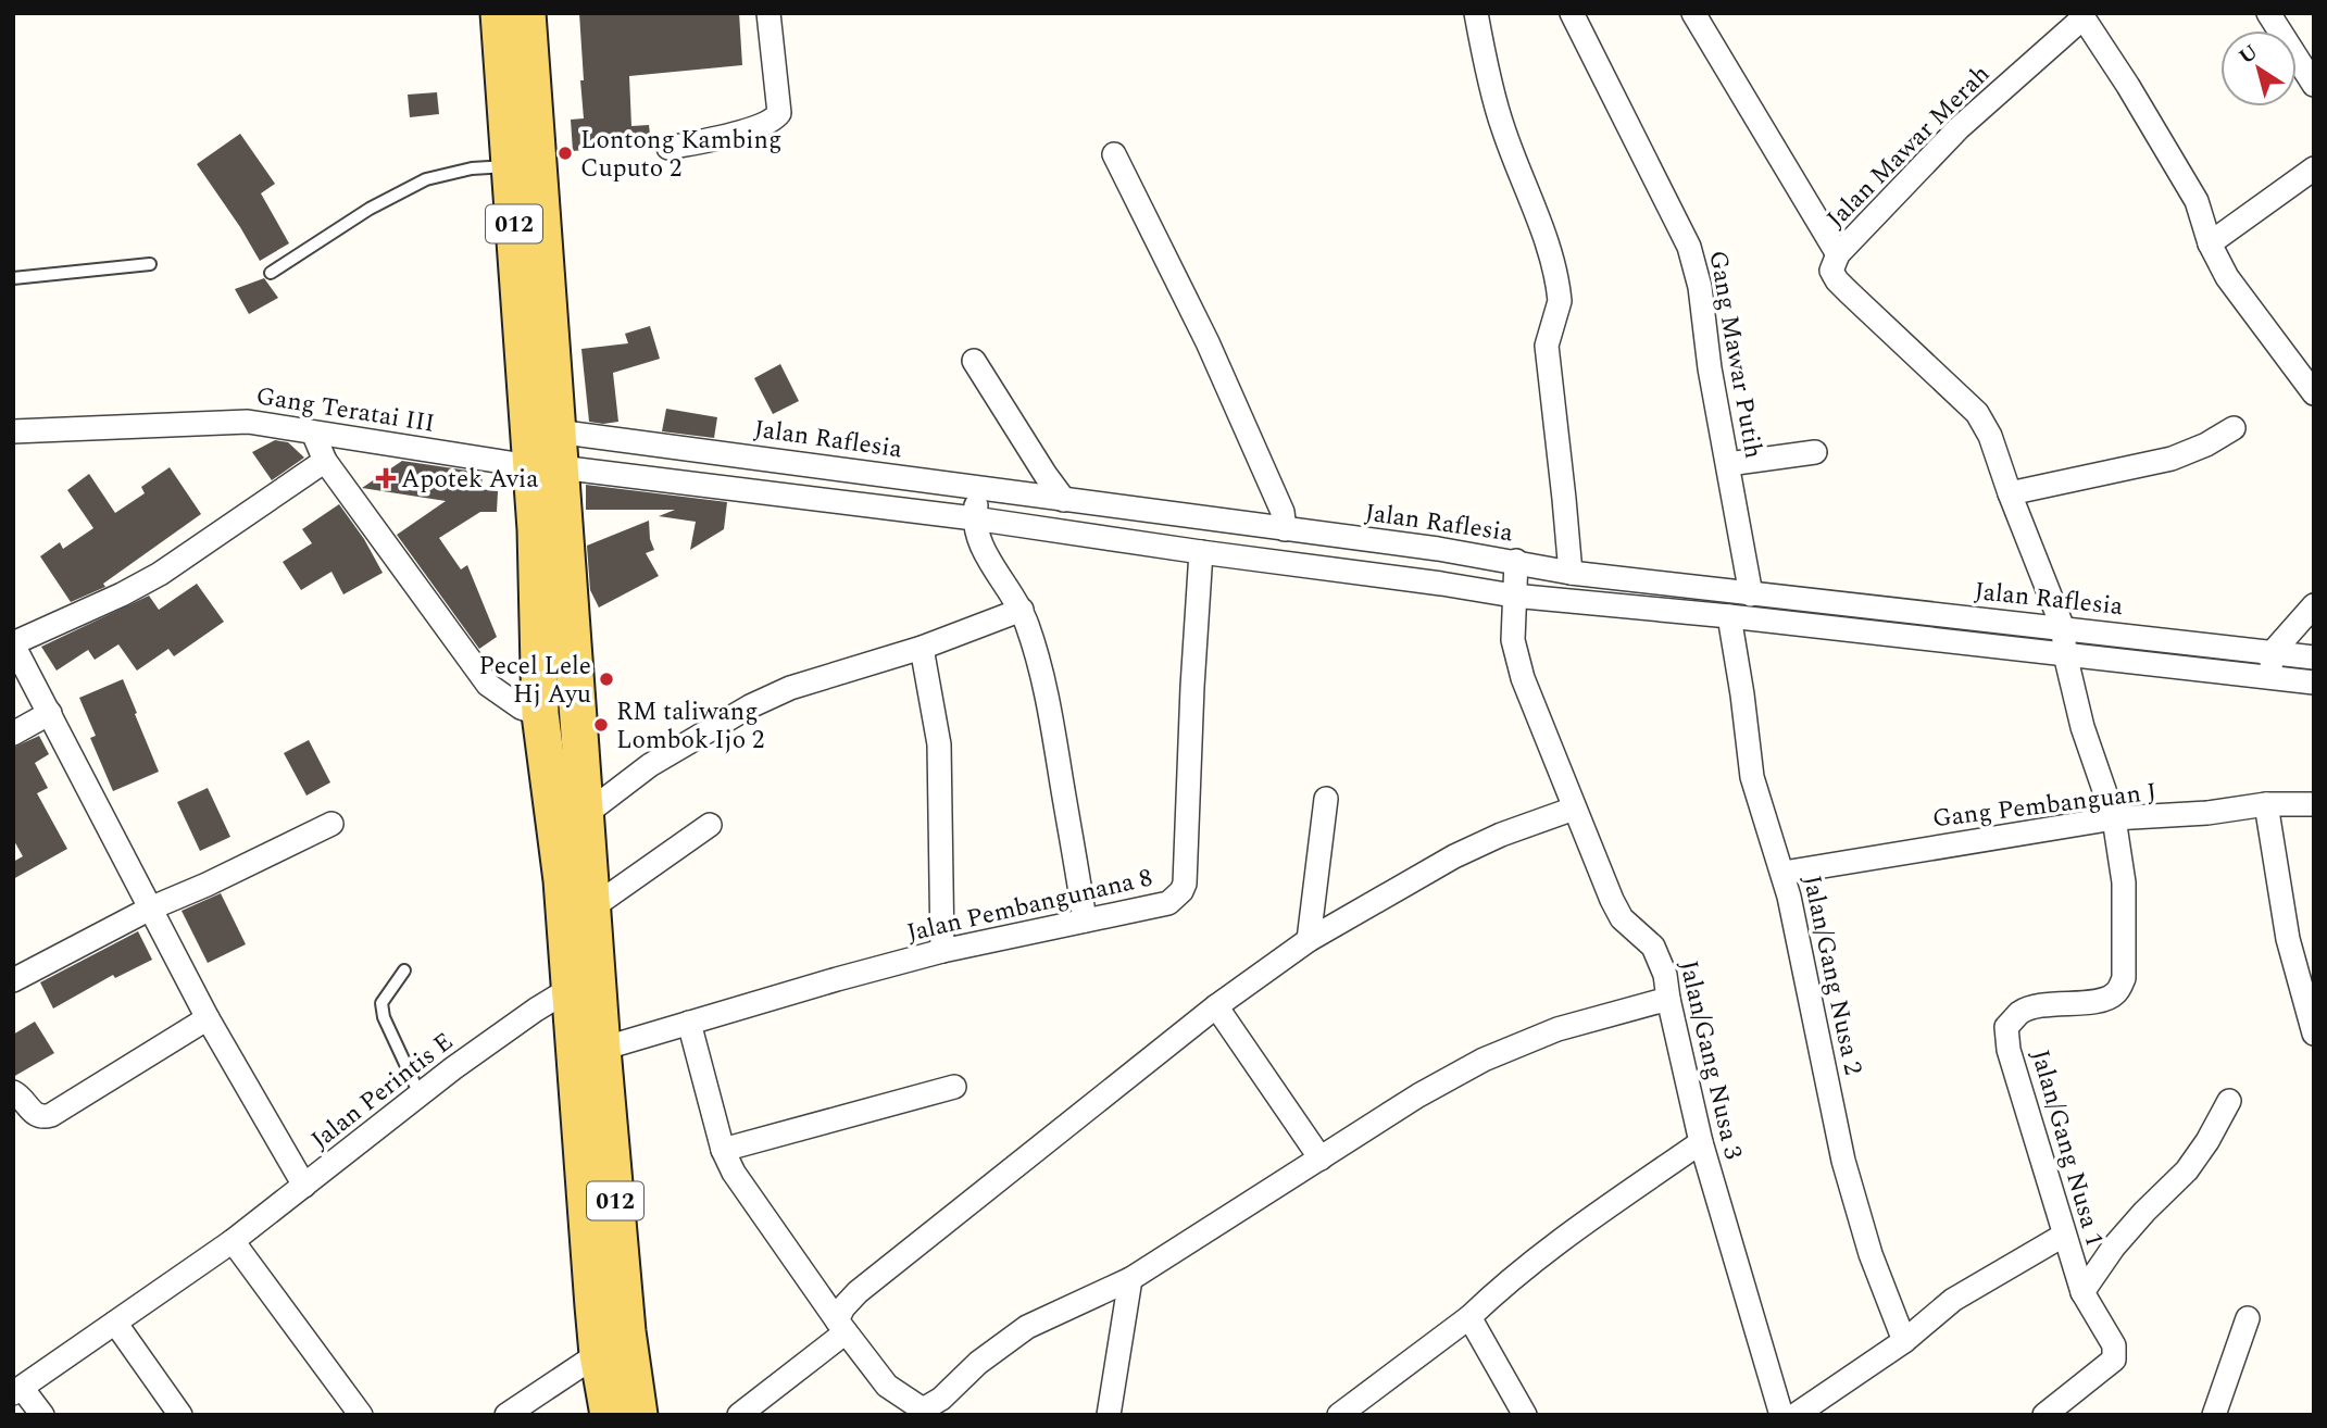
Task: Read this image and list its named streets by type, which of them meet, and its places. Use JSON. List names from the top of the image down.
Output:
{
  "streets": {
    "main road": ["012"],
    "street": [
      "Jalan Mawar Merah",
      "Gang Mawar Putih",
      "Gang Teratai III",
      "Jalan Raflesia",
      "Gang Pembanguan J",
      "Jalan Pembangunana 8",
      "Jalan/Gang Nusa 2",
      "Jalan/Gang Nusa 3",
      "Jalan Perintis E",
      "Jalan/Gang Nusa 1"
    ]
  },
  "crossings": [
    ["Jalan Mawar Merah", "Jalan Raflesia"],
    ["Jalan Mawar Merah", "Jalan/Gang Nusa 1"],
    ["012", "Gang Teratai III"],
    ["012", "Jalan Raflesia"],
    ["012", "Jalan Pembangunana 8"],
    ["012", "Jalan Perintis E"],
    ["Gang Mawar Putih", "Jalan Raflesia"],
    ["Gang Teratai III", "Jalan Raflesia"],
    ["Jalan Raflesia", "Jalan Pembangunana 8"],
    ["Jalan Raflesia", "Jalan/Gang Nusa 2"],
    ["Jalan Raflesia", "Jalan/Gang Nusa 3"],
    ["Jalan Raflesia", "Jalan/Gang Nusa 1"],
    ["Gang Pembanguan J", "Jalan/Gang Nusa 2"],
    ["Gang Pembanguan J", "Jalan/Gang Nusa 1"]
  ],
  "places": {
    "other": ["Lontong Kambing Cuputo 2", "Pecel Lele Hj Ayu", "RM taliwang Lombok Ijo 2"],
    "health": ["Apotek Avia"]
  },
  "north": "top left"
}
